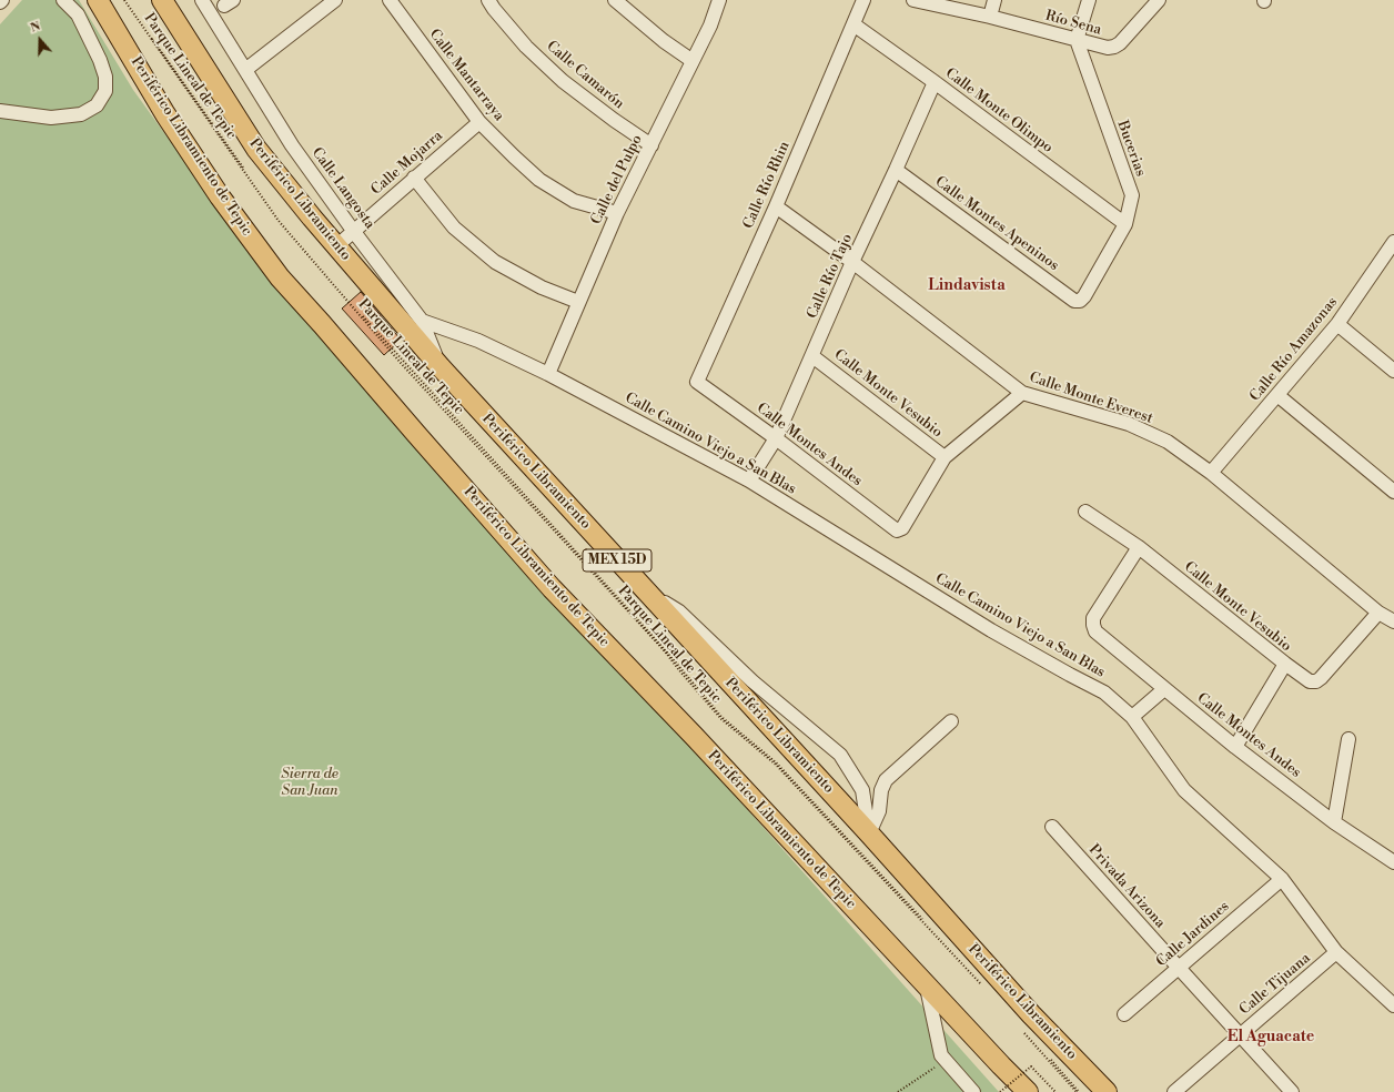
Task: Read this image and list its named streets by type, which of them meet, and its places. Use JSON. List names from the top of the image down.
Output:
{
  "streets": {
    "highway": ["Periférico Libramiento de Tepic", "Periférico Libramiento", "MEX 15D"],
    "street": [
      "Río Sena",
      "Calle Mantarraya",
      "Calle Camarón",
      "Calle Monte Olimpo",
      "Bucerias",
      "Calle Mojarra",
      "Calle del Pulpo",
      "Calle Río Rhin",
      "Calle Langosta",
      "Calle Montes Apeninos",
      "Calle Río Tajo",
      "Calle Río Amazonas",
      "Calle Monte Vesubio",
      "Calle Monte Everest",
      "Calle Camino Viejo a San Blas",
      "Calle Montes Andes",
      "Privada Arizona",
      "Calle Jardines",
      "Calle Tijuana"
    ],
    "path": ["Parque Lineal de Tepic"]
  },
  "crossings": [
    ["Río Sena", "Bucerias"],
    ["Calle Mantarraya", "Calle Mojarra"],
    ["Calle Mantarraya", "Calle del Pulpo"],
    ["Calle Camarón", "Calle del Pulpo"],
    ["Calle Monte Olimpo", "Bucerias"],
    ["Calle Monte Olimpo", "Calle Río Rhin"],
    ["Calle Monte Olimpo", "Calle Río Tajo"],
    ["Bucerias", "Calle Montes Apeninos"],
    ["Calle Mojarra", "Calle Langosta"],
    ["Calle Mojarra", "Periférico Libramiento"],
    ["Calle del Pulpo", "Calle Camino Viejo a San Blas"],
    ["Calle Río Rhin", "Calle Monte Everest"],
    ["Calle Río Rhin", "Calle Montes Andes"],
    ["Calle Langosta", "Periférico Libramiento"],
    ["Calle Montes Apeninos", "Calle Río Tajo"],
    ["Calle Río Tajo", "Calle Monte Vesubio"],
    ["Calle Río Tajo", "Calle Monte Everest"],
    ["Calle Río Tajo", "Calle Camino Viejo a San Blas"],
    ["Calle Río Tajo", "Calle Montes Andes"],
    ["Calle Río Amazonas", "Calle Monte Everest"],
    ["Calle Monte Vesubio", "Calle Monte Everest"],
    ["Calle Monte Vesubio", "Calle Montes Andes"],
    ["Calle Camino Viejo a San Blas", "Calle Jardines"],
    ["Calle Camino Viejo a San Blas", "Calle Tijuana"],
    ["Privada Arizona", "Calle Jardines"],
    ["Privada Arizona", "Calle Tijuana"]
  ],
  "districts": ["Lindavista", "El Aguacate"],
  "parks": ["Sierra de San Juan"],
  "north": "top"
}
